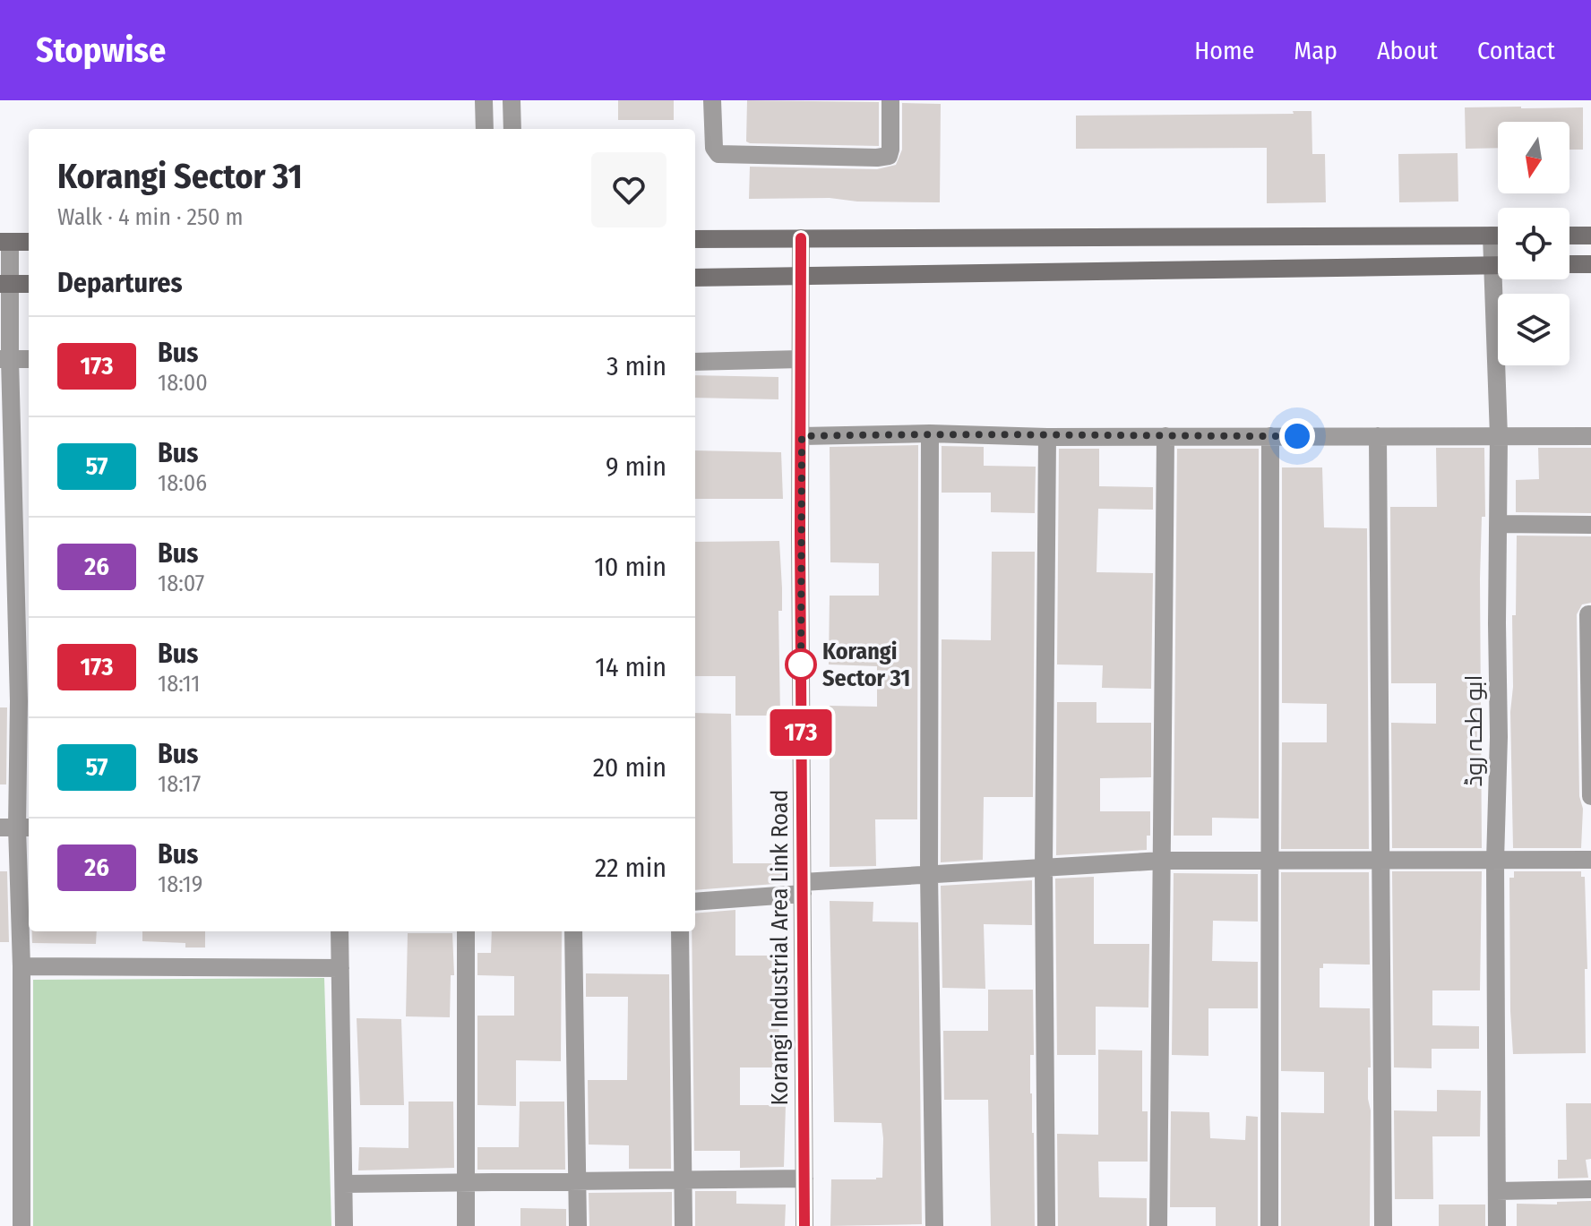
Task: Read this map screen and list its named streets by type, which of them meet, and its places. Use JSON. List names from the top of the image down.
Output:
{
  "streets": {
    "street": ["ابو طحہ روڈ", "Korangi Industrial Area Link Road"]
  },
  "places": ["Korangi Sector 31"],
  "lines": ["bus line 173"],
  "north": "bottom",
  "page": {
    "header": "Stopwise",
    "nav": [
      "Home",
      "Map",
      "About",
      "Contact"
    ],
    "on_map": "173",
    "heading": [
      ["Korangi Sector 31", "Walk · 4 min · 250 m"],
      "Departures"
    ],
    "list": [
      {
        "mark": "173",
        "name": "Bus",
        "note": "18:00",
        "value": "3 min"
      },
      {
        "mark": "57",
        "name": "Bus",
        "note": "18:06",
        "value": "9 min"
      },
      {
        "mark": "26",
        "name": "Bus",
        "note": "18:07",
        "value": "10 min"
      },
      {
        "mark": "173",
        "name": "Bus",
        "note": "18:11",
        "value": "14 min"
      },
      {
        "mark": "57",
        "name": "Bus",
        "note": "18:17",
        "value": "20 min"
      },
      {
        "mark": "26",
        "name": "Bus",
        "note": "18:19",
        "value": "22 min"
      }
    ]
  }
}
